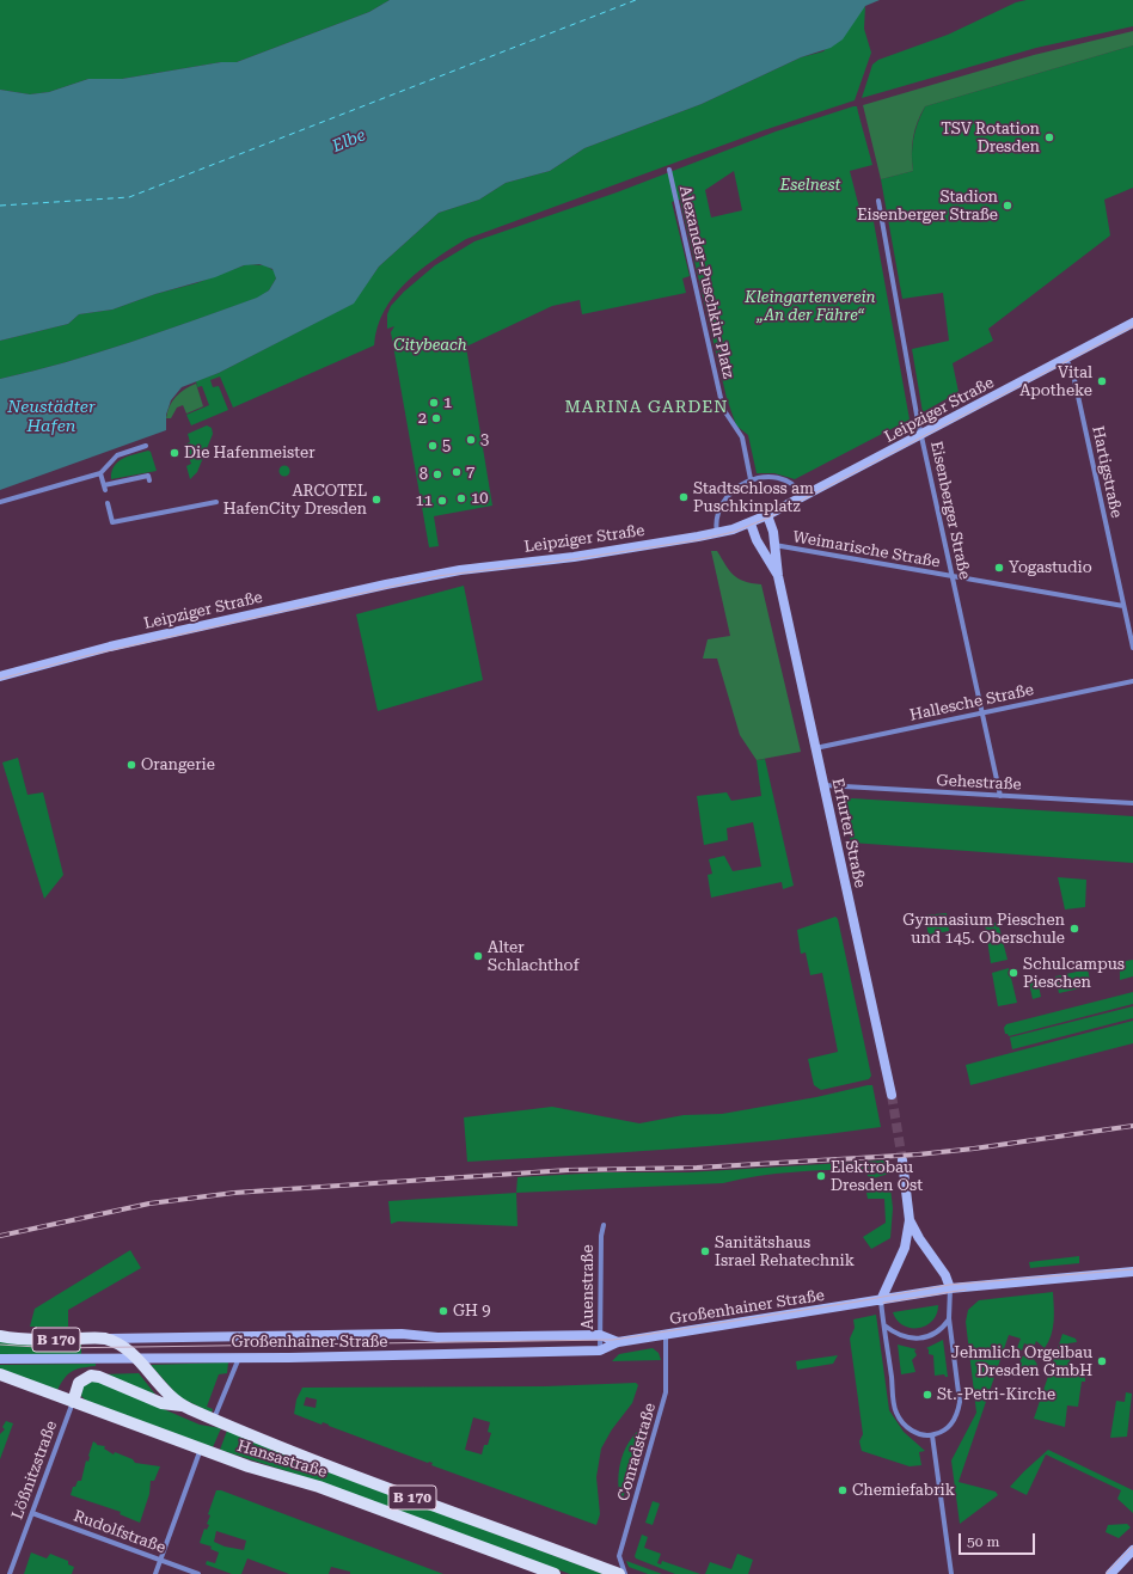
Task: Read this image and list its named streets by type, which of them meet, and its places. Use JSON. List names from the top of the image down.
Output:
{
  "streets": {
    "main road": [
      "Leipziger Straße",
      "Erfurter Straße",
      "Großenhainer Straße",
      "B 170",
      "Hansastraße"
    ],
    "street": [
      "Alexander-Puschkin-Platz",
      "Hartigstraße",
      "Eisenberger Straße",
      "Weimarische Straße",
      "Hallesche Straße",
      "Gehestraße",
      "Auenstraße",
      "Conradstraße",
      "Lößnitzstraße",
      "Rudolfstraße"
    ]
  },
  "crossings": [
    ["Leipziger Straße", "Hartigstraße"],
    ["Leipziger Straße", "Eisenberger Straße"],
    ["Leipziger Straße", "Erfurter Straße"],
    ["Hartigstraße", "Weimarische Straße"],
    ["Eisenberger Straße", "Weimarische Straße"],
    ["Eisenberger Straße", "Hallesche Straße"],
    ["Eisenberger Straße", "Gehestraße"],
    ["Weimarische Straße", "Erfurter Straße"],
    ["Hallesche Straße", "Erfurter Straße"],
    ["Gehestraße", "Erfurter Straße"],
    ["Auenstraße", "Großenhainer Straße"],
    ["Großenhainer Straße", "Conradstraße"],
    ["Großenhainer Straße", "Hansastraße"],
    ["Hansastraße", "Lößnitzstraße"],
    ["Lößnitzstraße", "Rudolfstraße"]
  ],
  "districts": ["MARINA GARDEN"],
  "water": ["Elbe", "Neustädter Hafen"],
  "parks": ["Eselnest", "Kleingartenverein „An der Fähre“", "Citybeach"],
  "places": [
    "TSV Rotation Dresden",
    "Stadion Eisenberger Straße",
    "Vital Apotheke",
    "1",
    "2",
    "3",
    "5",
    "Die Hafenmeister",
    "7",
    "8",
    "Stadtschloss am Puschkinplatz",
    "10",
    "ARCOTEL HafenCity Dresden",
    "11",
    "Yogastudio",
    "Orangerie",
    "Gymnasium Pieschen und 145. Oberschule",
    "Alter Schlachthof",
    "Schulcampus Pieschen",
    "Elektrobau Dresden Ost",
    "Sanitätshaus Israel Rehatechnik",
    "GH 9",
    "Jehmlich Orgelbau Dresden GmbH",
    "St.-Petri-Kirche",
    "Chemiefabrik"
  ],
  "scale_bar": "50 m"
}
